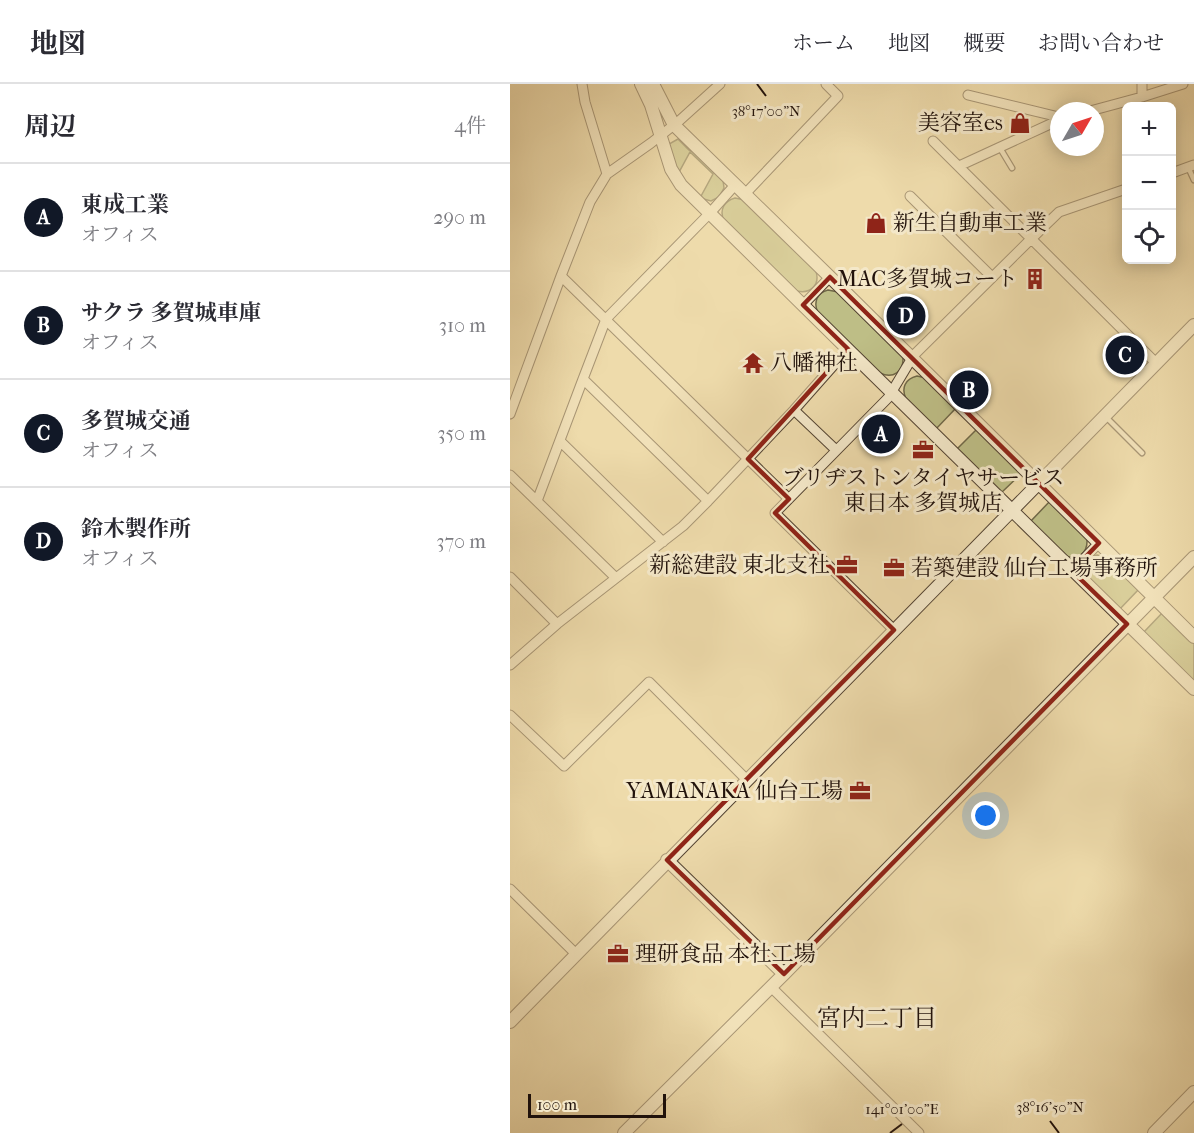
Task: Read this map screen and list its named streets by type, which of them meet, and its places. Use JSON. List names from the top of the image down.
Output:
{
  "districts": ["宮内二丁目"],
  "places": {
    "shop": ["美容室es", "新生自動車工業"],
    "building": ["MAC多賀城コート"],
    "temple": ["八幡神社"],
    "office": [
      "ブリヂストンタイヤサービス 東日本 多賀城店",
      "新総建設 東北支社",
      "若築建設 仙台工場事務所",
      "YAMANAKA 仙台工場",
      "理研食品 本社工場"
    ]
  },
  "scale_bar": "100 m",
  "north": "top right",
  "page": {
    "header": "地図",
    "nav": [
      "ホーム",
      "地図",
      "概要",
      "お問い合わせ"
    ],
    "heading": ["周辺", "4件"],
    "map_buttons": ["+", "−"],
    "list": [
      {
        "mark": "A",
        "name": "東成工業",
        "note": "オフィス",
        "value": "290 m"
      },
      {
        "mark": "B",
        "name": "サクラ 多賀城車庫",
        "note": "オフィス",
        "value": "310 m"
      },
      {
        "mark": "C",
        "name": "多賀城交通",
        "note": "オフィス",
        "value": "350 m"
      },
      {
        "mark": "D",
        "name": "鈴木製作所",
        "note": "オフィス",
        "value": "370 m"
      }
    ],
    "pins": [
      "D",
      "C",
      "B",
      "A"
    ],
    "scale": "100 m"
  },
  "coordinates": ["38°17'00\"N", "38°16'50\"N", "141°01'00\"E"]
}
